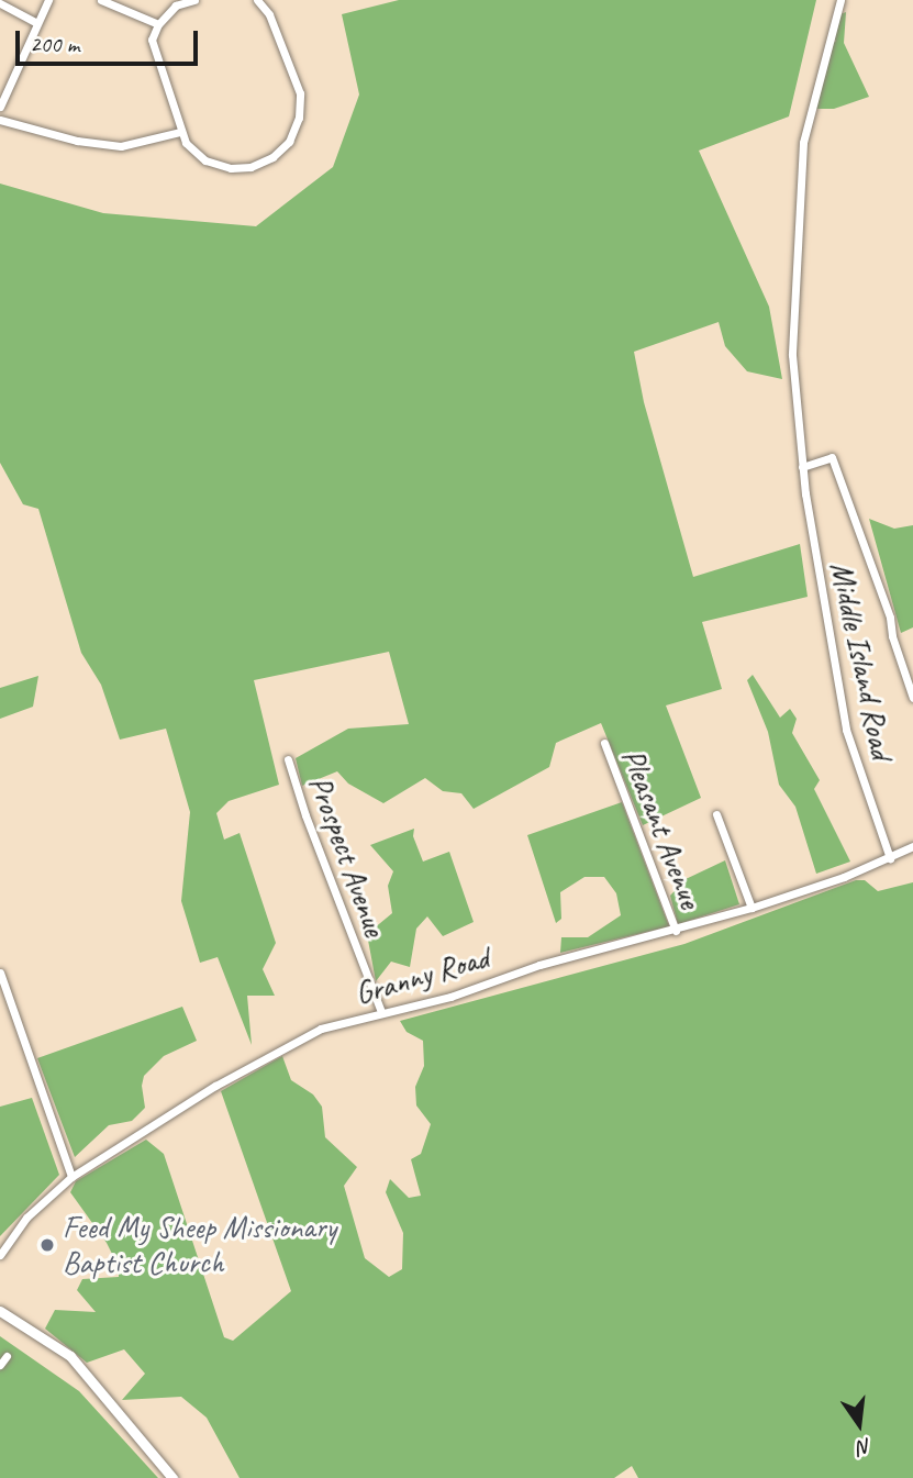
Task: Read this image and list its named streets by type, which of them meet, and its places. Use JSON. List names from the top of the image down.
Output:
{
  "streets": {
    "street": [
      "Middle Island Road",
      "Pleasant Avenue",
      "Prospect Avenue",
      "Granny Road"
    ]
  },
  "crossings": [
    ["Middle Island Road", "Granny Road"],
    ["Pleasant Avenue", "Granny Road"],
    ["Prospect Avenue", "Granny Road"]
  ],
  "places": ["Feed My Sheep Missionary Baptist Church"],
  "scale_bar": "200 m",
  "north": "bottom"
}
